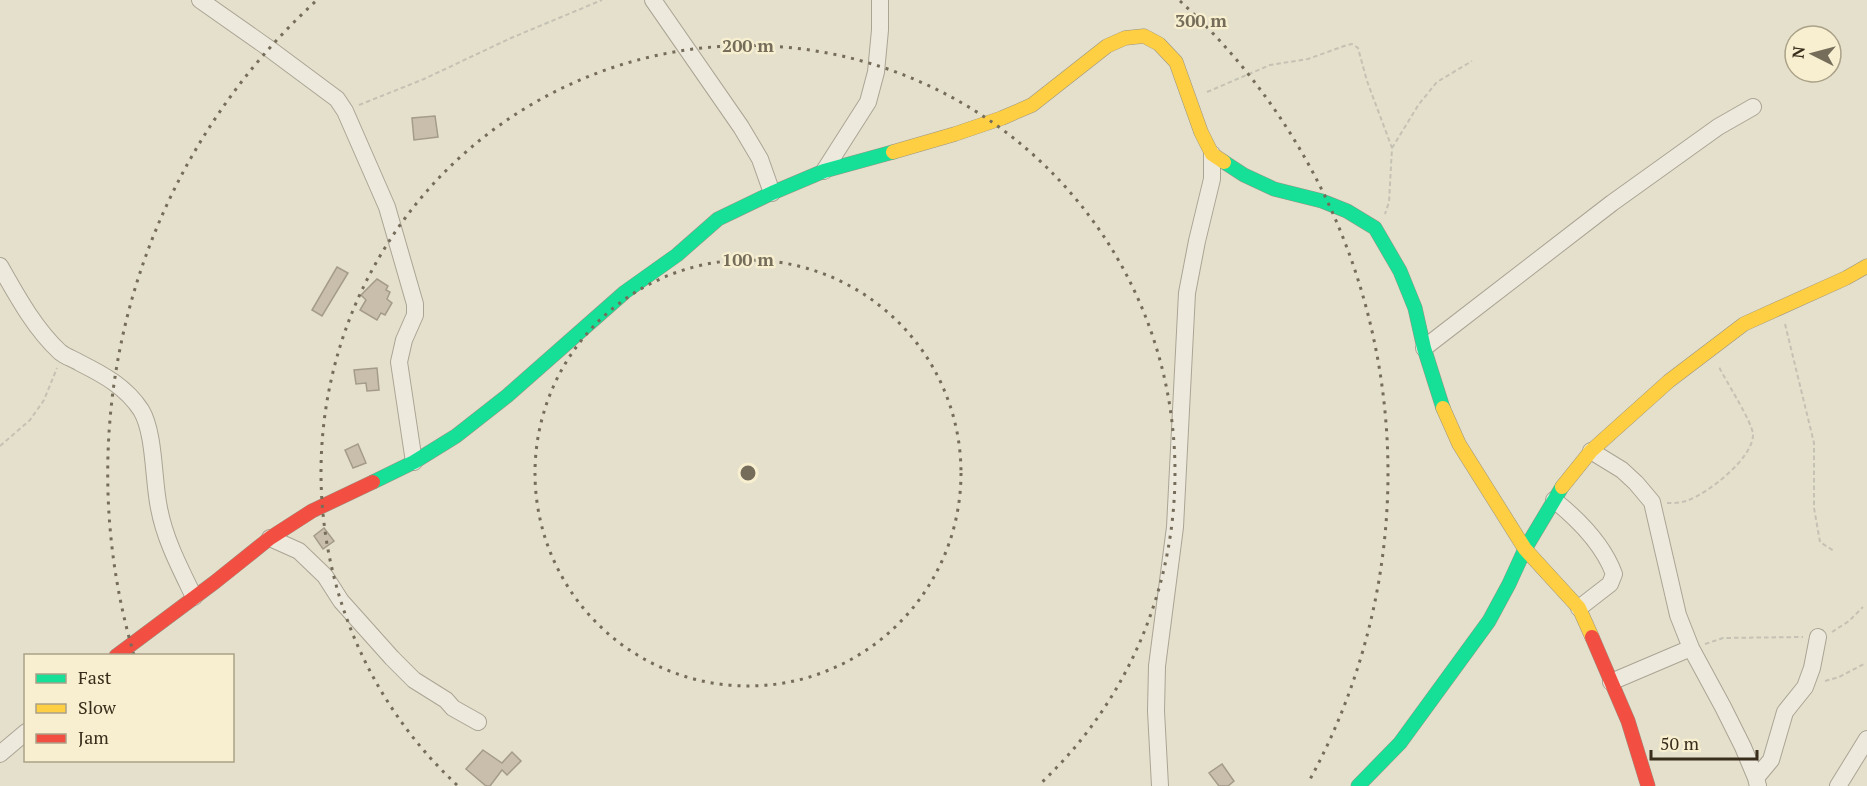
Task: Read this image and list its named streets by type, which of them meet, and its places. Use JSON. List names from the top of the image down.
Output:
{
  "legend": ["Fast", "Slow", "Jam"],
  "scale_bar": "50 m",
  "north": "left",
  "rings": ["300 m", "200 m", "100 m"]
}
